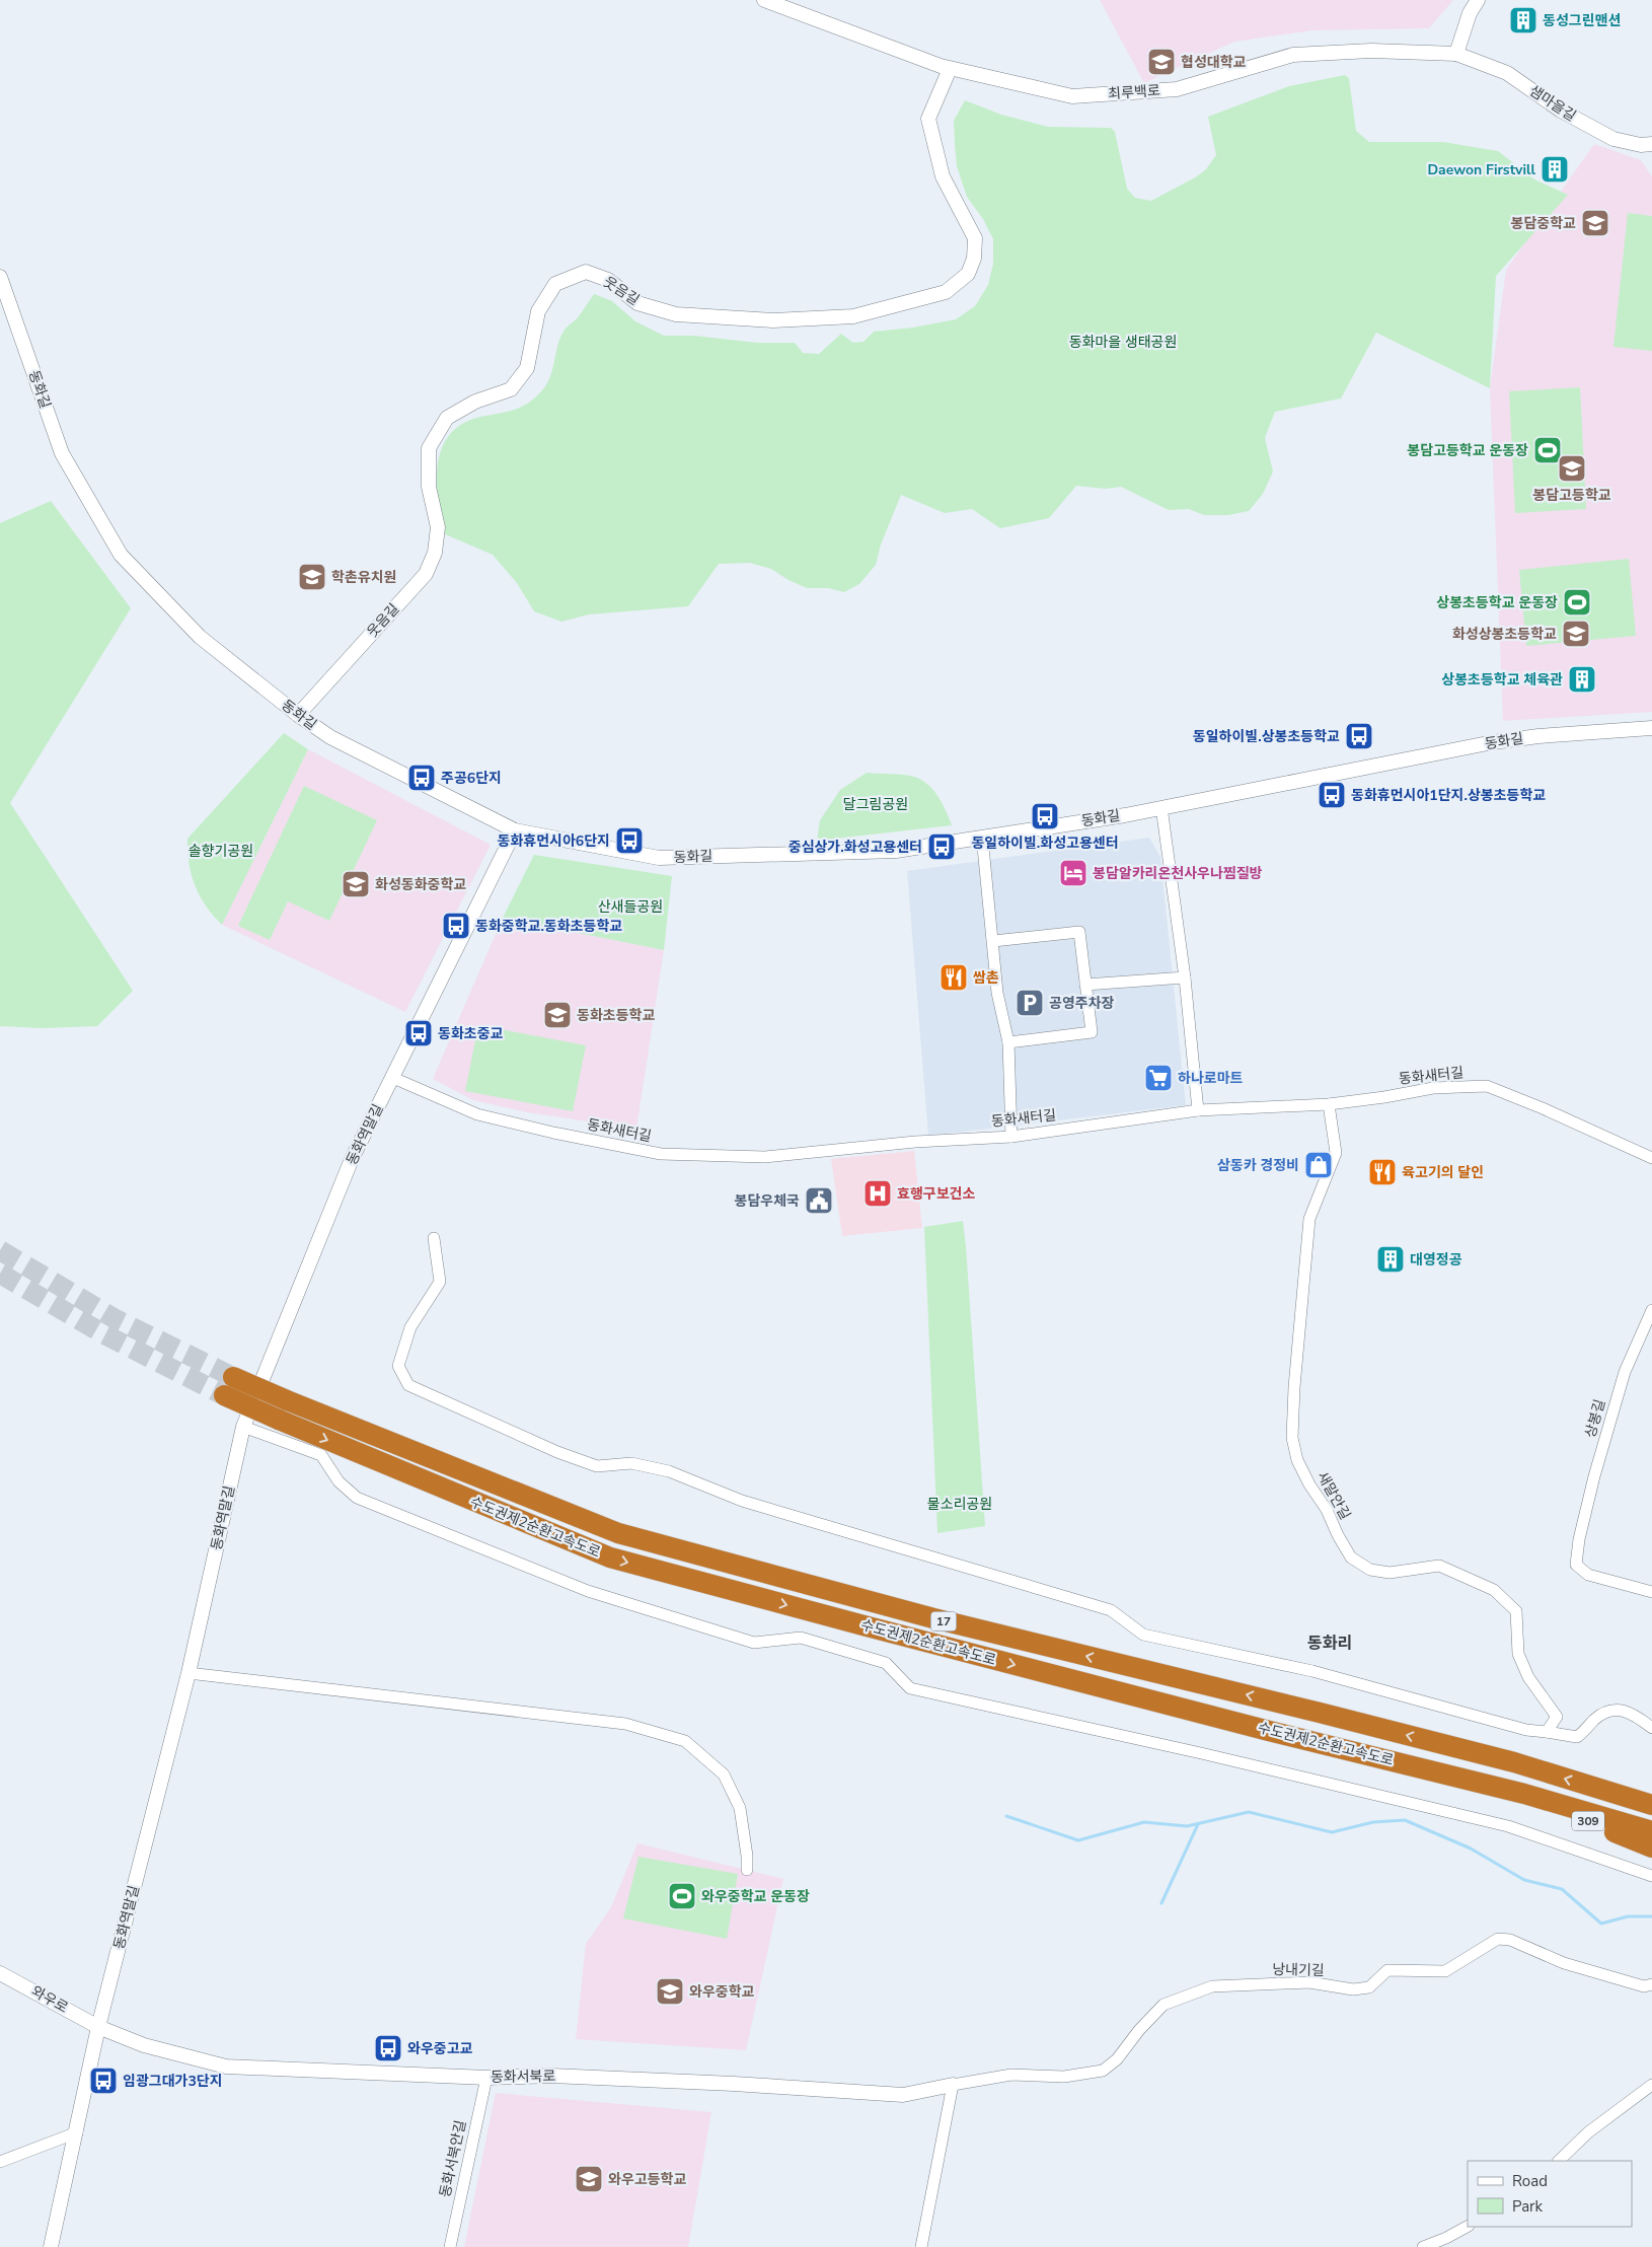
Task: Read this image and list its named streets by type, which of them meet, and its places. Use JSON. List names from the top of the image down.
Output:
{
  "streets": {
    "highway": ["수도권제2순환고속도로", "17", "309"],
    "street": [
      "최루백로",
      "샘마을길",
      "웃음길",
      "동화길",
      "동화새터길",
      "동화역말길",
      "상봉길",
      "새말안길",
      "낭내기길",
      "와우로",
      "동화서북로",
      "동화서북안길"
    ]
  },
  "crossings": [
    ["최루백로", "샘마을길"],
    ["최루백로", "웃음길"],
    ["웃음길", "동화길"],
    ["동화길", "동화역말길"],
    ["동화새터길", "동화역말길"],
    ["동화새터길", "새말안길"],
    ["동화역말길", "와우로"],
    ["동화역말길", "동화서북로"],
    ["수도권제2순환고속도로", "309"],
    ["낭내기길", "동화서북로"],
    ["와우로", "동화서북로"],
    ["동화서북로", "동화서북안길"]
  ],
  "districts": ["동화리"],
  "parks": [
    "동화마을 생태공원",
    "달그림공원",
    "솔향기공원",
    "산새들공원",
    "물소리공원"
  ],
  "places": {
    "building": [
      "동성그린맨션",
      "Daewon Firstvill",
      "상봉초등학교 체육관",
      "대영정공"
    ],
    "school or university": [
      "협성대학교",
      "봉담중학교",
      "봉담고등학교",
      "학촌유치원",
      "화성상봉초등학교",
      "화성동화중학교",
      "동화초등학교",
      "와우중학교",
      "와우고등학교"
    ],
    "sports": ["봉담고등학교 운동장", "상봉초등학교 운동장", "와우중학교 운동장"],
    "bus stop": [
      "동일하이빌.상봉초등학교",
      "주공6단지",
      "동화휴먼시아1단지.상봉초등학교",
      "동일하이빌.화성고용센터",
      "동화휴먼시아6단지",
      "중심상가.화성고용센터",
      "동화중학교.동화초등학교",
      "동화초중교",
      "와우중고교",
      "임광그대가3단지"
    ],
    "hotel": ["봉담알카리온천사우나찜질방"],
    "restaurant": ["쌈촌", "육고기의 달인"],
    "parking": ["공영주차장"],
    "supermarket": ["하나로마트"],
    "shop": ["삼동카 경정비"],
    "hospital": ["효행구보건소"],
    "public building": ["봉담우체국"]
  },
  "legend": ["Road", "Park"]
}
